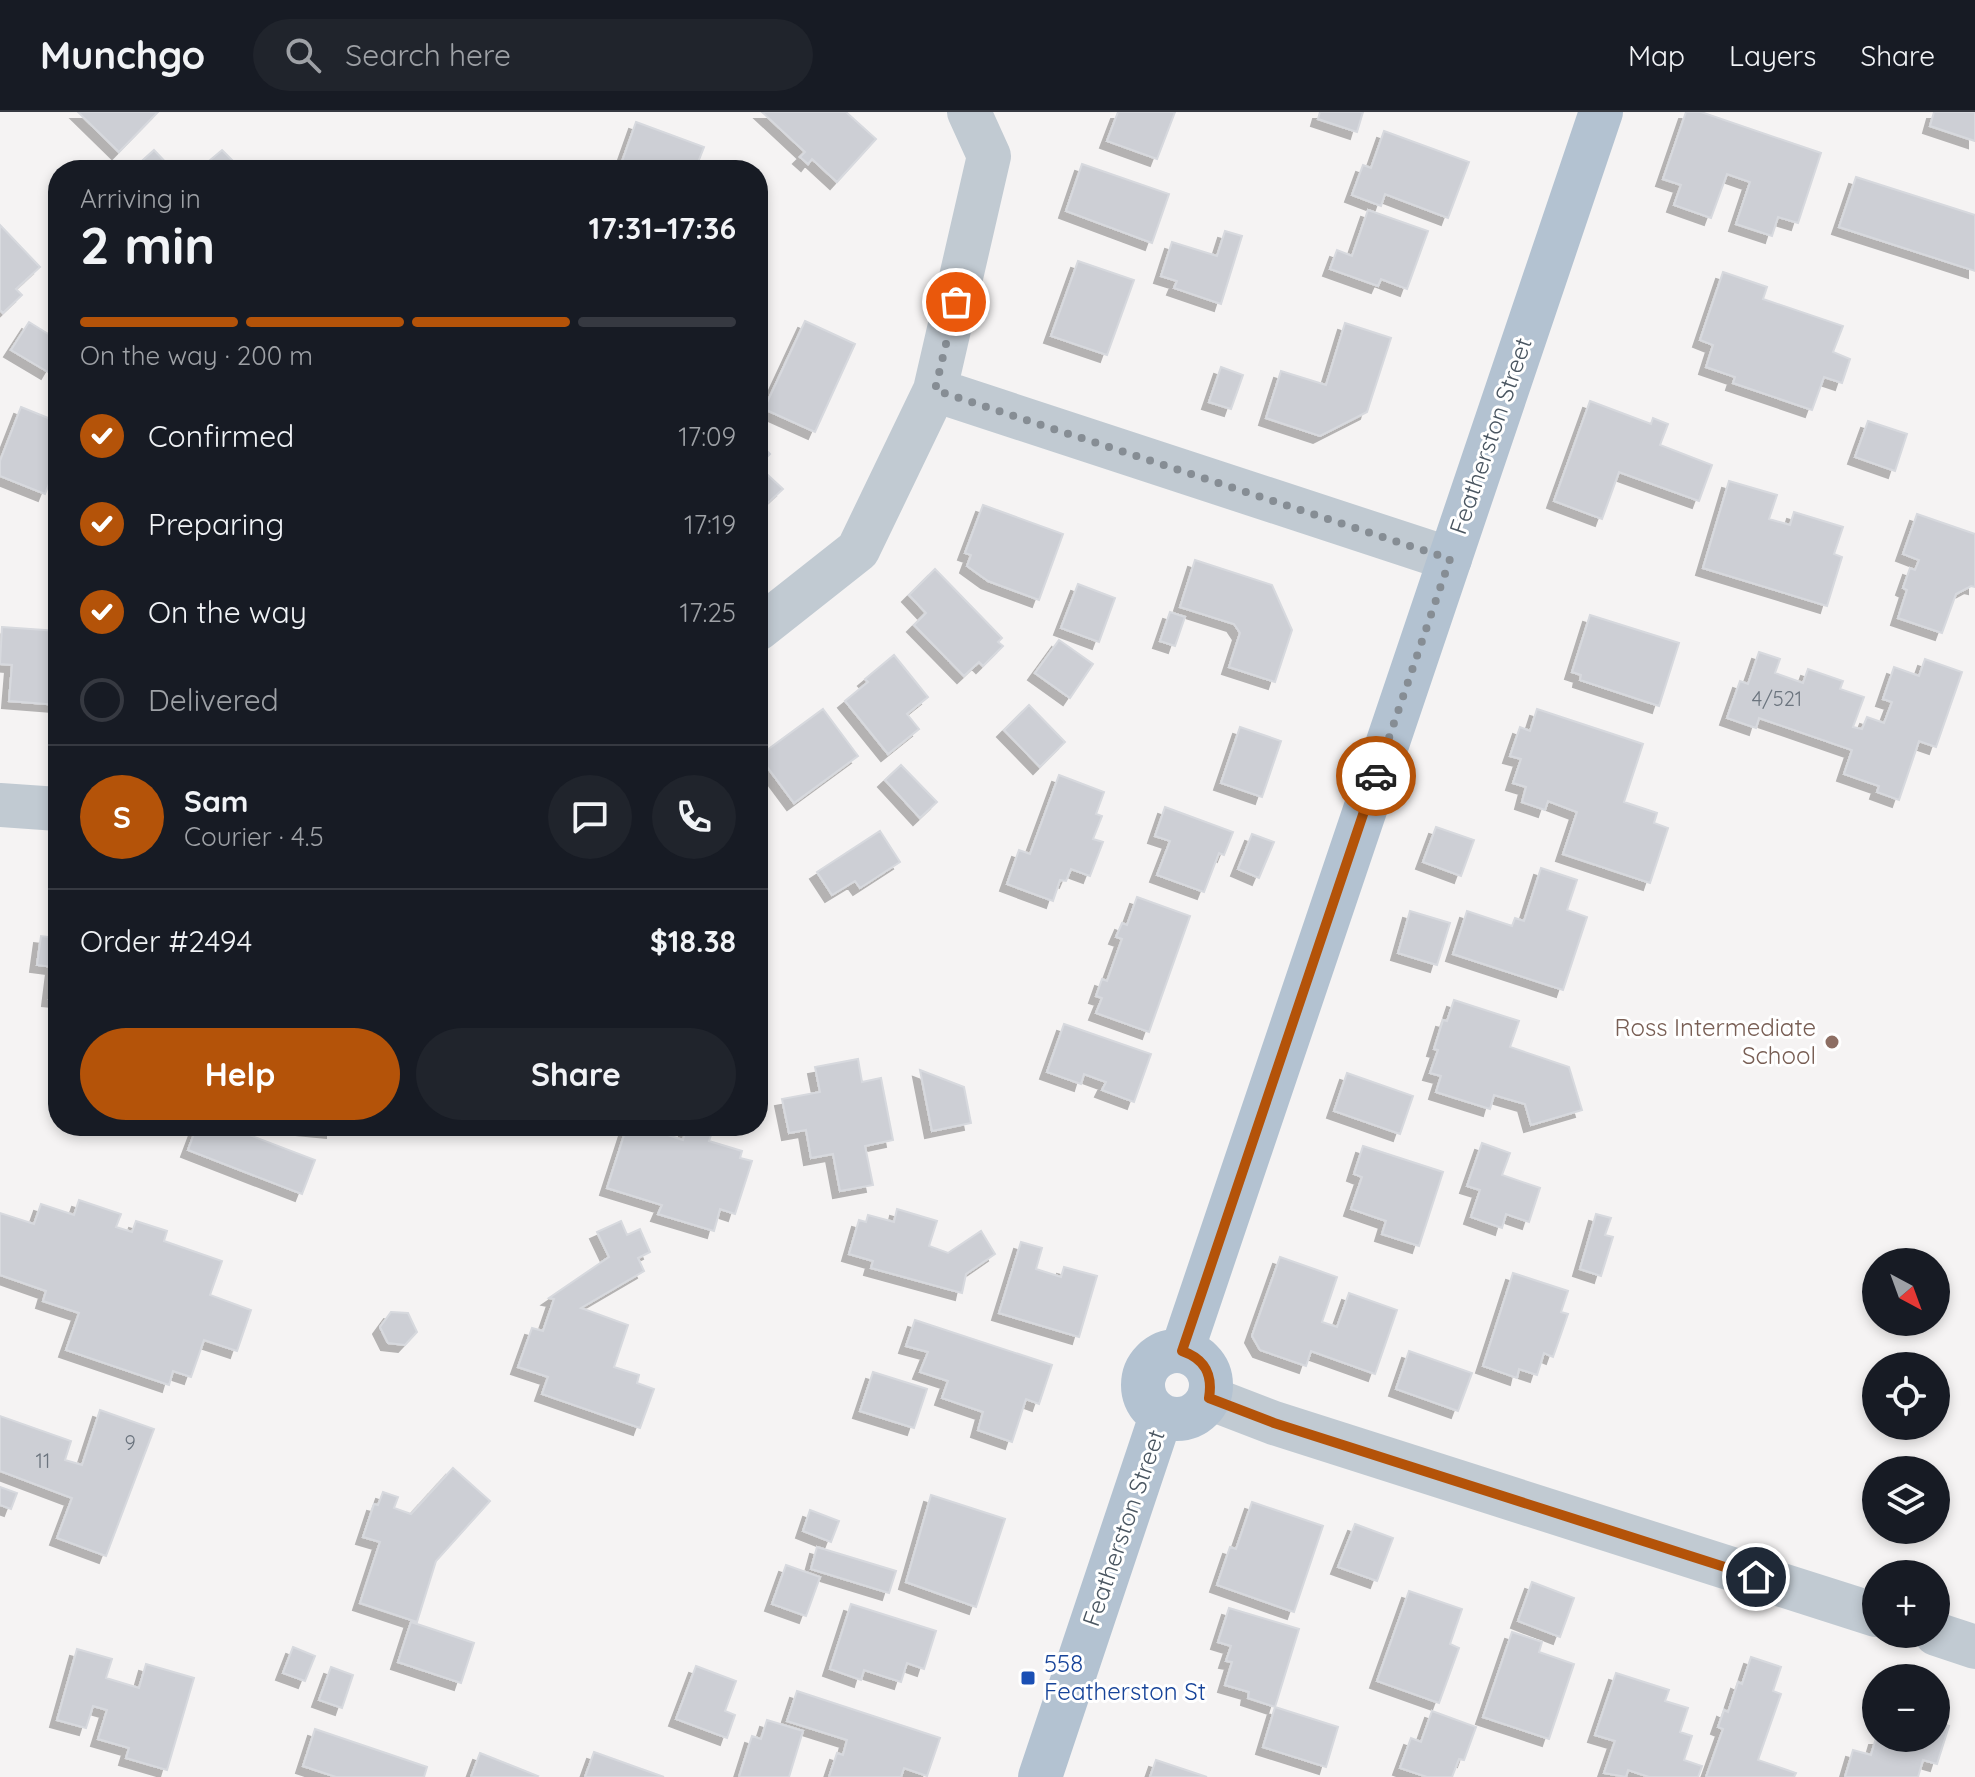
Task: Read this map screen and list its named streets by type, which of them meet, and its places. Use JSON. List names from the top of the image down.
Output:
{
  "streets": {
    "main road": ["Featherston Street"]
  },
  "places": {
    "other": ["Ross Intermediate School"],
    "transit": ["558 Featherston St"]
  },
  "house_numbers": ["4/521", "9", "11"],
  "north": "bottom right",
  "page": {
    "header": "Munchgo",
    "search": "Search here",
    "nav": ["Map", "Layers", "Share"],
    "heading": ["2 min", "Arriving in", "17:31–17:36"],
    "panel": [
      "Sam",
      "Courier · 4.5",
      "Order #2494",
      "$18.38"
    ],
    "bar": "On the way · 200 m",
    "list": [
      ["Confirmed", "17:09"],
      ["Preparing", "17:19"],
      ["On the way", "17:25"],
      "Delivered"
    ],
    "round": "S",
    "buttons": ["Help", "Share"],
    "map_buttons": ["+", "−"]
  }
}
